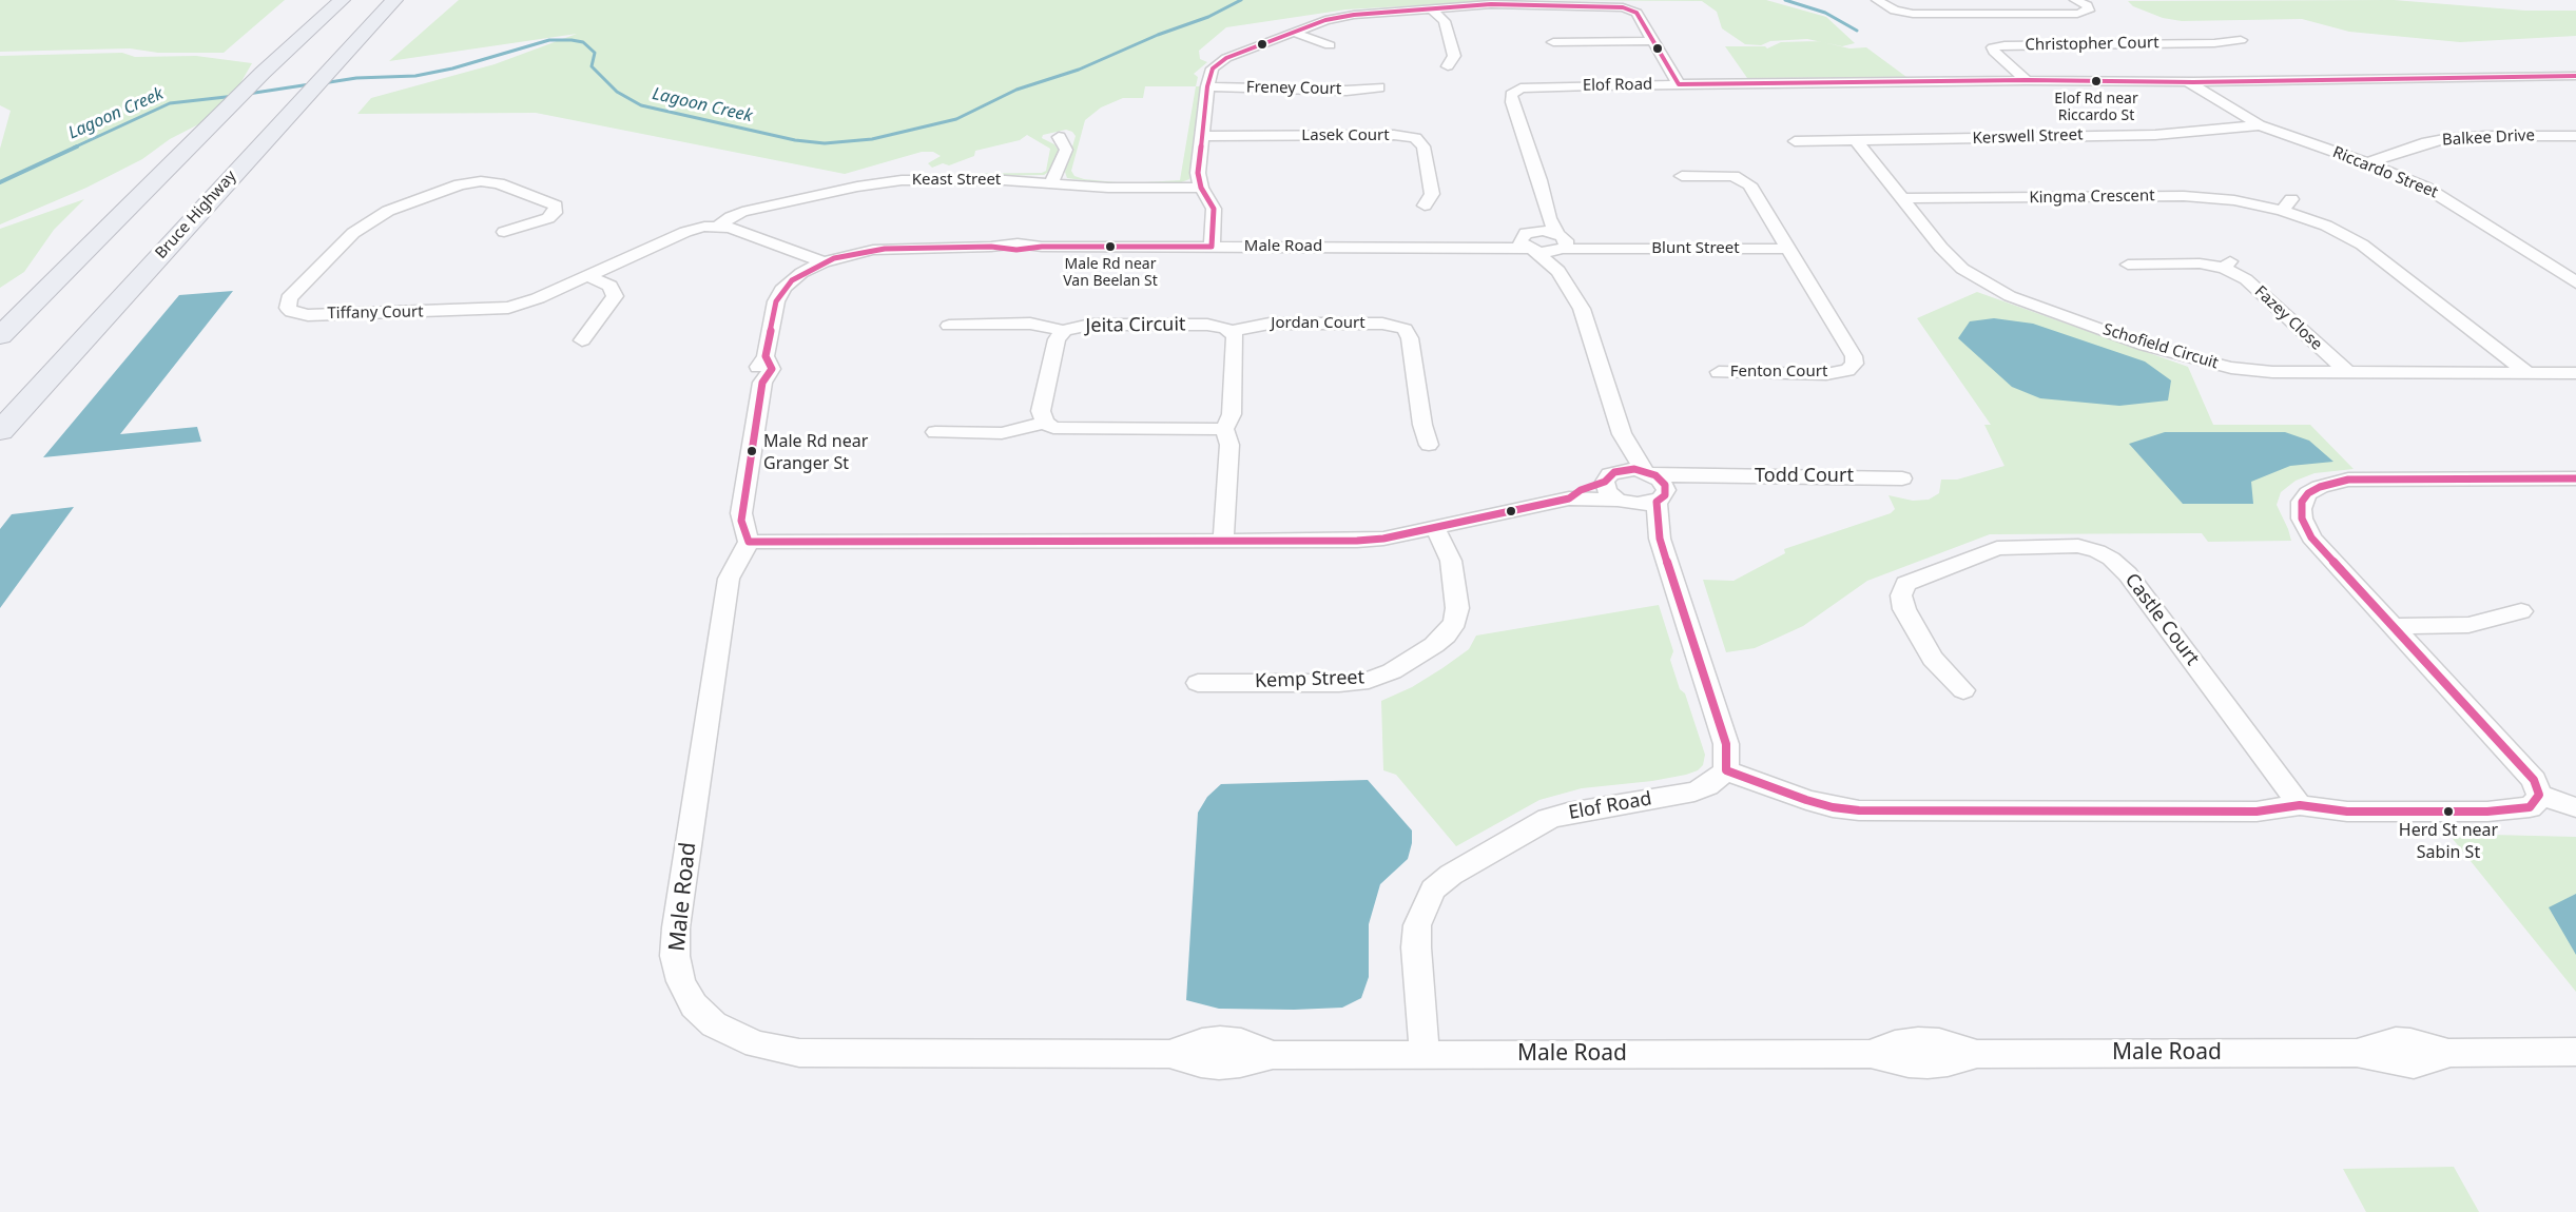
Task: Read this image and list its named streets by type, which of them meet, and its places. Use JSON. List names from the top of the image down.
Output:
{
  "streets": {
    "highway": ["Bruce Highway"],
    "street": [
      "Christopher Court",
      "Elof Road",
      "Freney Court",
      "Lasek Court",
      "Kerswell Street",
      "Balkee Drive",
      "Riccardo Street",
      "Keast Street",
      "Kingma Crescent",
      "Male Road",
      "Blunt Street",
      "Tiffany Court",
      "Fazey Close",
      "Jordan Court",
      "Jeita Circuit",
      "Schofield Circuit",
      "Fenton Court",
      "Todd Court",
      "Castle Court",
      "Kemp Street"
    ]
  },
  "crossings": [
    ["Christopher Court", "Elof Road"],
    ["Elof Road", "Riccardo Street"],
    ["Elof Road", "Male Road"],
    ["Elof Road", "Blunt Street"],
    ["Elof Road", "Todd Court"],
    ["Kerswell Street", "Riccardo Street"],
    ["Kerswell Street", "Schofield Circuit"],
    ["Balkee Drive", "Riccardo Street"],
    ["Keast Street", "Tiffany Court"],
    ["Kingma Crescent", "Schofield Circuit"],
    ["Male Road", "Blunt Street"],
    ["Male Road", "Tiffany Court"],
    ["Blunt Street", "Fenton Court"],
    ["Fazey Close", "Schofield Circuit"],
    ["Jordan Court", "Jeita Circuit"]
  ],
  "water": ["Lagoon Creek"],
  "places": [
    "Elof Rd near Riccardo St",
    "Male Rd near Van Beelan St",
    "Male Rd near Granger St",
    "Herd St near Sabin St"
  ]
}
